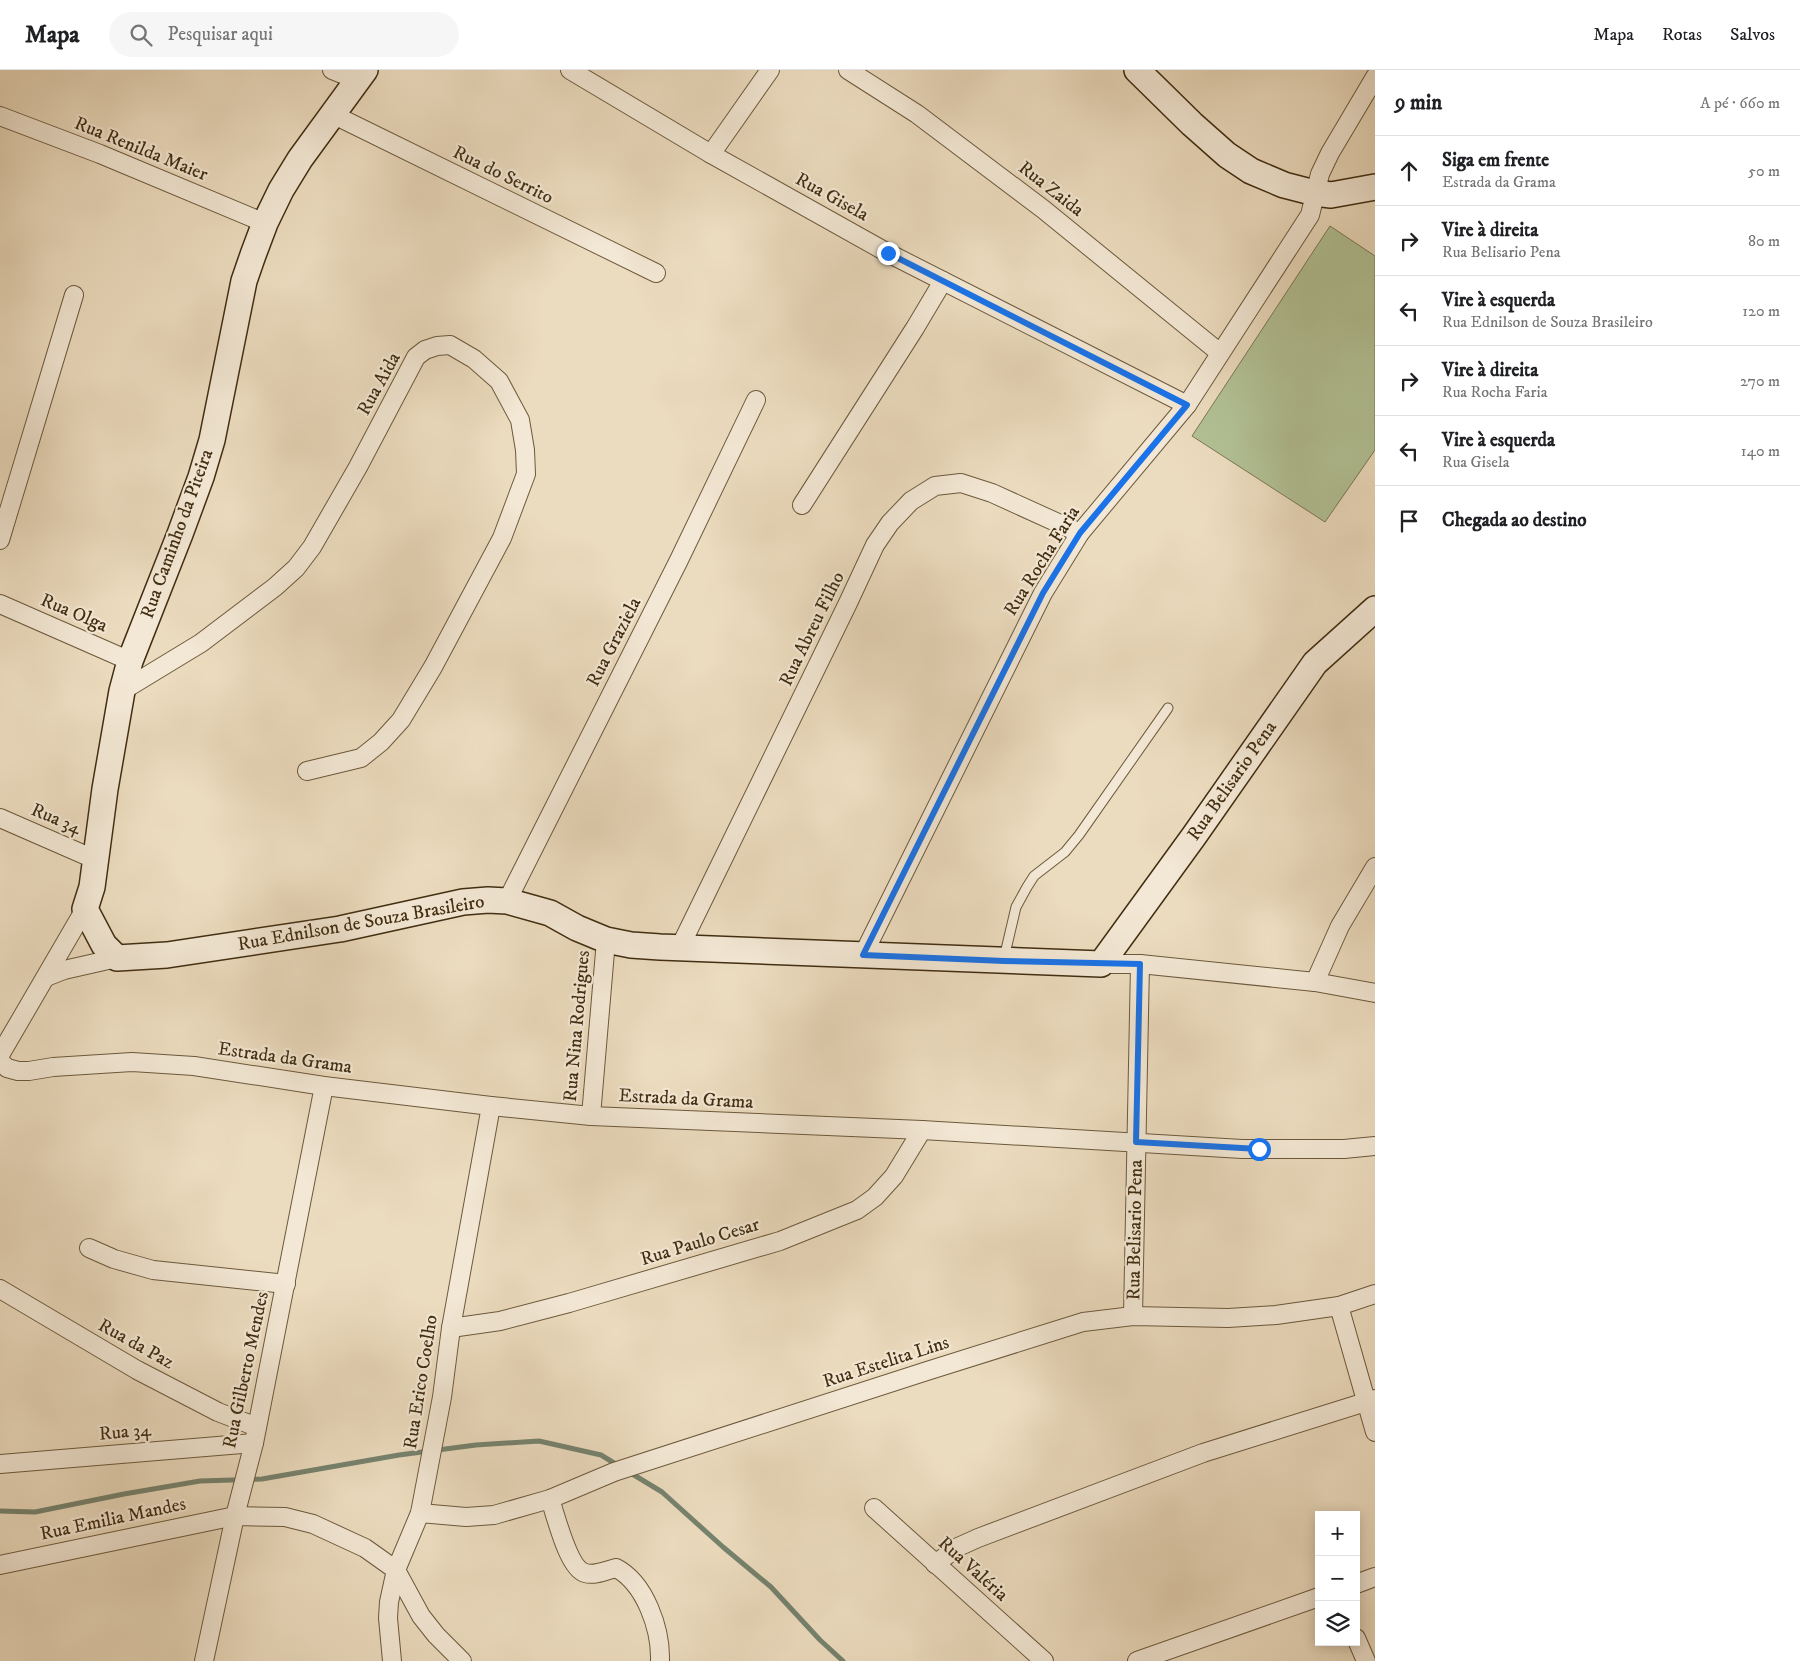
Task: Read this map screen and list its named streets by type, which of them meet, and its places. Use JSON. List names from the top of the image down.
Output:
{
  "streets": {
    "street": [
      "Rua Renilda Maier",
      "Rua do Serrito",
      "Rua Zaida",
      "Rua Gisela",
      "Rua Aida",
      "Rua Caminho da Piteira",
      "Rua Rocha Faria",
      "Rua Olga",
      "Rua Abreu Filho",
      "Rua Graziela",
      "Rua Belisario Pena",
      "Rua 34",
      "Rua Ednilson de Souza Brasileiro",
      "Rua Nina Rodrigues",
      "Estrada da Grama",
      "Rua Paulo Cesar",
      "Rua da Paz",
      "Rua Estelita Lins",
      "Rua Gilberto Mendes",
      "Rua Erico Coelho",
      "Rua Emilia Mandes",
      "Rua Valéria"
    ]
  },
  "crossings": [
    ["Rua Renilda Maier", "Rua Caminho da Piteira"],
    ["Rua do Serrito", "Rua Caminho da Piteira"],
    ["Rua Zaida", "Rua Rocha Faria"],
    ["Rua Gisela", "Rua Rocha Faria"],
    ["Rua Aida", "Rua Caminho da Piteira"],
    ["Rua Caminho da Piteira", "Rua Olga"],
    ["Rua Caminho da Piteira", "Rua 34"],
    ["Rua Rocha Faria", "Rua Abreu Filho"],
    ["Rua Rocha Faria", "Rua Ednilson de Souza Brasileiro"],
    ["Rua Abreu Filho", "Rua Ednilson de Souza Brasileiro"],
    ["Rua Graziela", "Rua Ednilson de Souza Brasileiro"],
    ["Rua Belisario Pena", "Rua Ednilson de Souza Brasileiro"],
    ["Rua Belisario Pena", "Estrada da Grama"],
    ["Rua Belisario Pena", "Rua Estelita Lins"],
    ["Rua 34", "Rua da Paz"],
    ["Rua 34", "Rua Gilberto Mendes"],
    ["Rua Ednilson de Souza Brasileiro", "Rua Nina Rodrigues"],
    ["Rua Nina Rodrigues", "Estrada da Grama"],
    ["Estrada da Grama", "Rua Paulo Cesar"],
    ["Estrada da Grama", "Rua Gilberto Mendes"],
    ["Estrada da Grama", "Rua Erico Coelho"],
    ["Rua Paulo Cesar", "Rua Erico Coelho"],
    ["Rua da Paz", "Rua Gilberto Mendes"],
    ["Rua Estelita Lins", "Rua Erico Coelho"],
    ["Rua Gilberto Mendes", "Rua Emilia Mandes"],
    ["Rua Erico Coelho", "Rua Emilia Mandes"]
  ],
  "page": {
    "header": "Mapa",
    "search": "Pesquisar aqui",
    "nav": ["Mapa", "Rotas", "Salvos"],
    "heading": ["9 min", "A pé · 660 m"],
    "list": [
      ["Siga em frente", "Estrada da Grama", "50 m"],
      ["Vire à direita", "Rua Belisario Pena", "80 m"],
      ["Vire à esquerda", "Rua Ednilson de Souza Brasileiro", "120 m"],
      ["Vire à direita", "Rua Rocha Faria", "270 m"],
      ["Vire à esquerda", "Rua Gisela", "140 m"],
      "Chegada ao destino"
    ],
    "map_buttons": ["+", "−"]
  }
}
